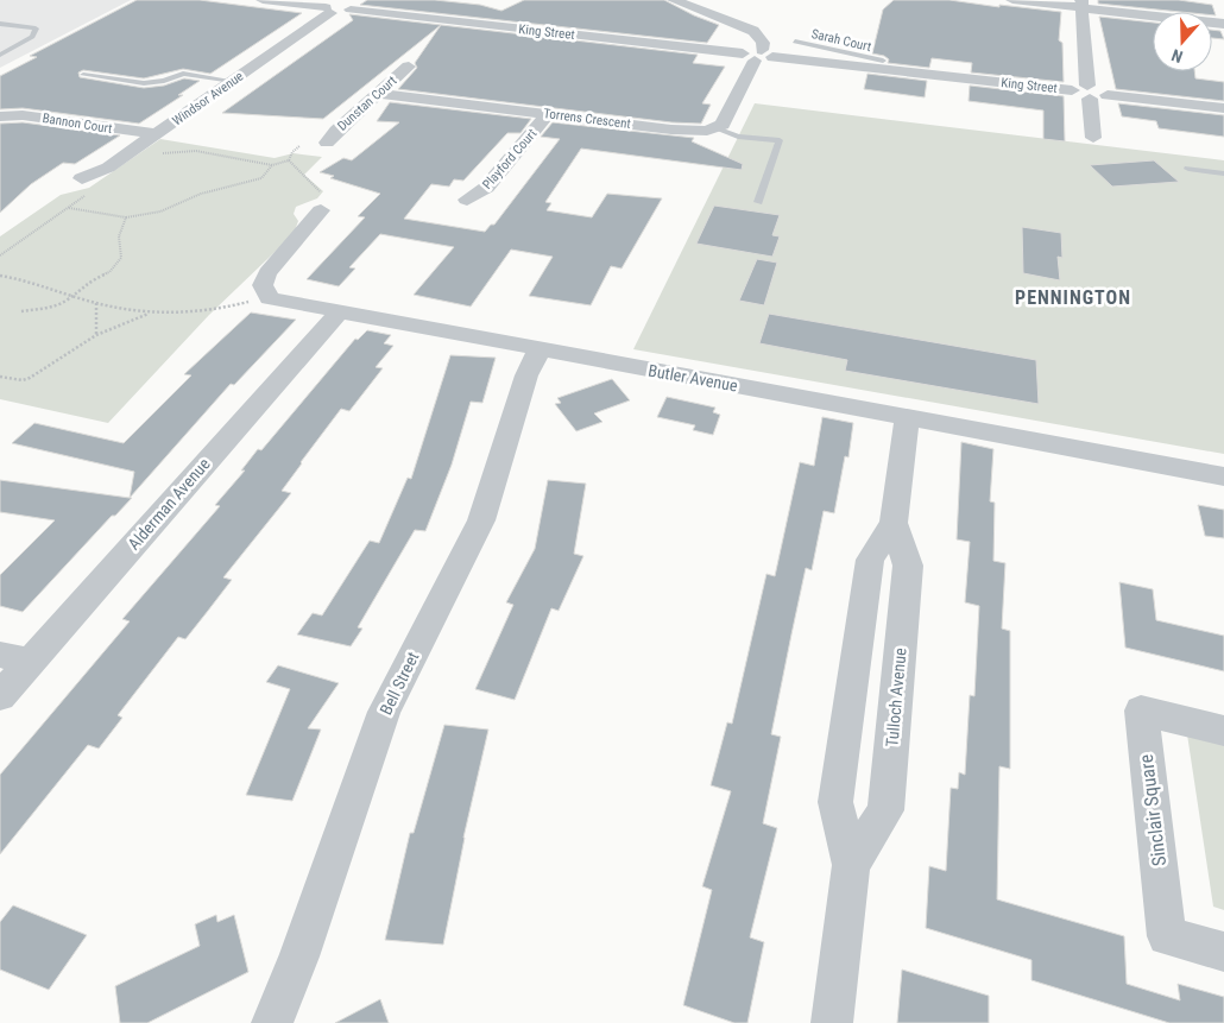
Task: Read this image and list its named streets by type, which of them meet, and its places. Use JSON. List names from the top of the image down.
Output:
{
  "streets": {
    "street": [
      "King Street",
      "Windsor Avenue",
      "Dunstan Court",
      "Torrens Crescent",
      "Bannon Court",
      "Playford Court",
      "Butler Avenue",
      "Alderman Avenue",
      "Bell Street",
      "Tulloch Avenue",
      "Sinclair Square"
    ],
    "lane": ["Sarah Court"]
  },
  "crossings": [
    ["King Street", "Sarah Court"],
    ["King Street", "Windsor Avenue"],
    ["Windsor Avenue", "Bannon Court"],
    ["Dunstan Court", "Torrens Crescent"],
    ["Torrens Crescent", "Playford Court"],
    ["Butler Avenue", "Alderman Avenue"],
    ["Butler Avenue", "Bell Street"],
    ["Butler Avenue", "Tulloch Avenue"]
  ],
  "districts": ["PENNINGTON"],
  "north": "bottom"
}
